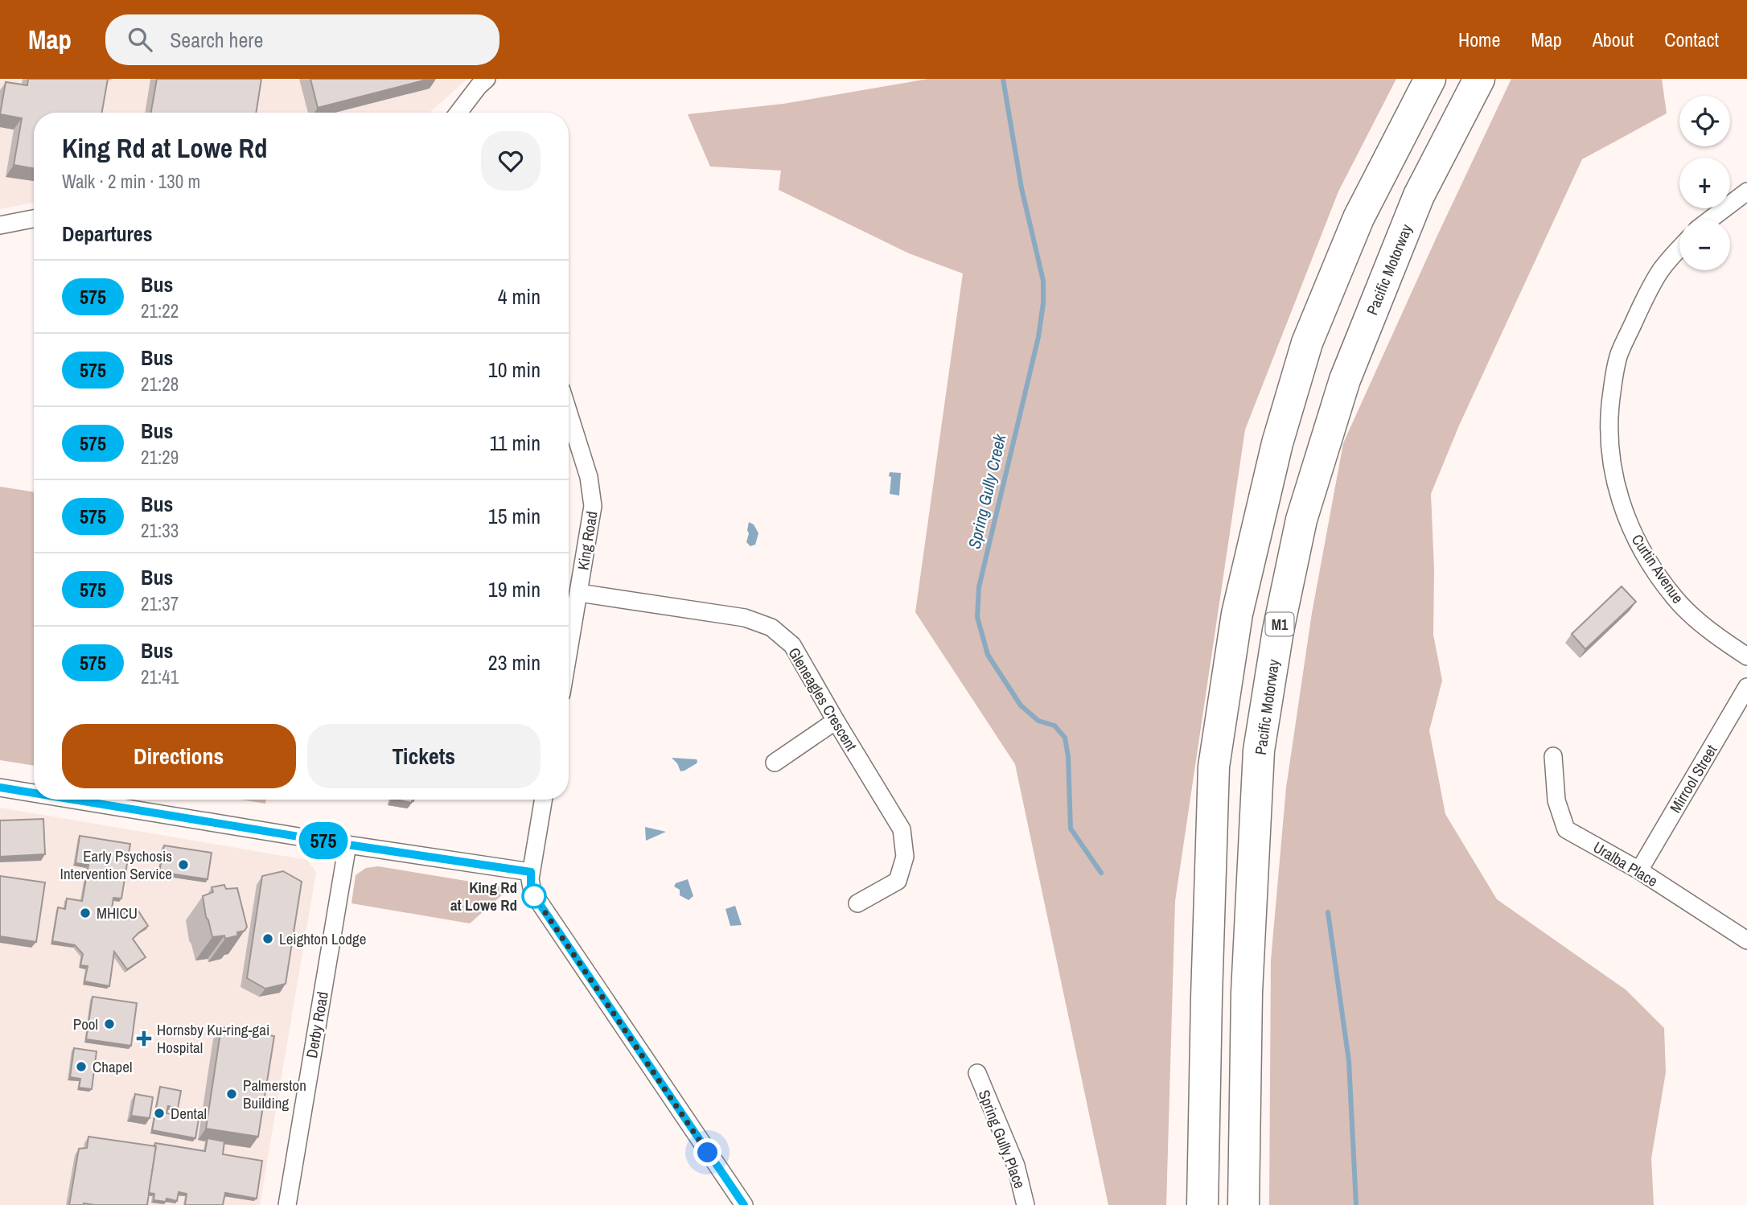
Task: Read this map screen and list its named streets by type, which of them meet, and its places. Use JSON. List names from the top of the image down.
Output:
{
  "streets": {
    "highway": ["Pacific Motorway", "M1"],
    "street": [
      "King Road",
      "Curtin Avenue",
      "Gleneagles Crescent",
      "Mirrool Street",
      "Uralba Place",
      "Derby Road",
      "Spring Gully Place"
    ]
  },
  "crossings": [
    ["King Road", "Gleneagles Crescent"],
    ["Mirrool Street", "Uralba Place"]
  ],
  "water": ["Spring Gully Creek"],
  "places": {
    "other": [
      "Early Psychosis Intervention Service",
      "King Rd at Lowe Rd",
      "MHICU",
      "Leighton Lodge",
      "Pool",
      "Chapel",
      "Palmerston Building",
      "Dental"
    ],
    "health": ["Hornsby Ku-ring-gai Hospital"]
  },
  "lines": ["bus line 575"],
  "page": {
    "header": "Map",
    "search": "Search here",
    "nav": [
      "Home",
      "Map",
      "About",
      "Contact"
    ],
    "on_map": "575",
    "map_buttons": ["+", "−"],
    "heading": [
      ["King Rd at Lowe Rd", "Walk · 2 min · 130 m"],
      "Departures"
    ],
    "list": [
      {
        "mark": "575",
        "name": "Bus",
        "note": "21:22",
        "value": "4 min"
      },
      {
        "mark": "575",
        "name": "Bus",
        "note": "21:28",
        "value": "10 min"
      },
      {
        "mark": "575",
        "name": "Bus",
        "note": "21:29",
        "value": "11 min"
      },
      {
        "mark": "575",
        "name": "Bus",
        "note": "21:33",
        "value": "15 min"
      },
      {
        "mark": "575",
        "name": "Bus",
        "note": "21:37",
        "value": "19 min"
      },
      {
        "mark": "575",
        "name": "Bus",
        "note": "21:41",
        "value": "23 min"
      }
    ],
    "buttons": ["Directions", "Tickets"]
  }
}
